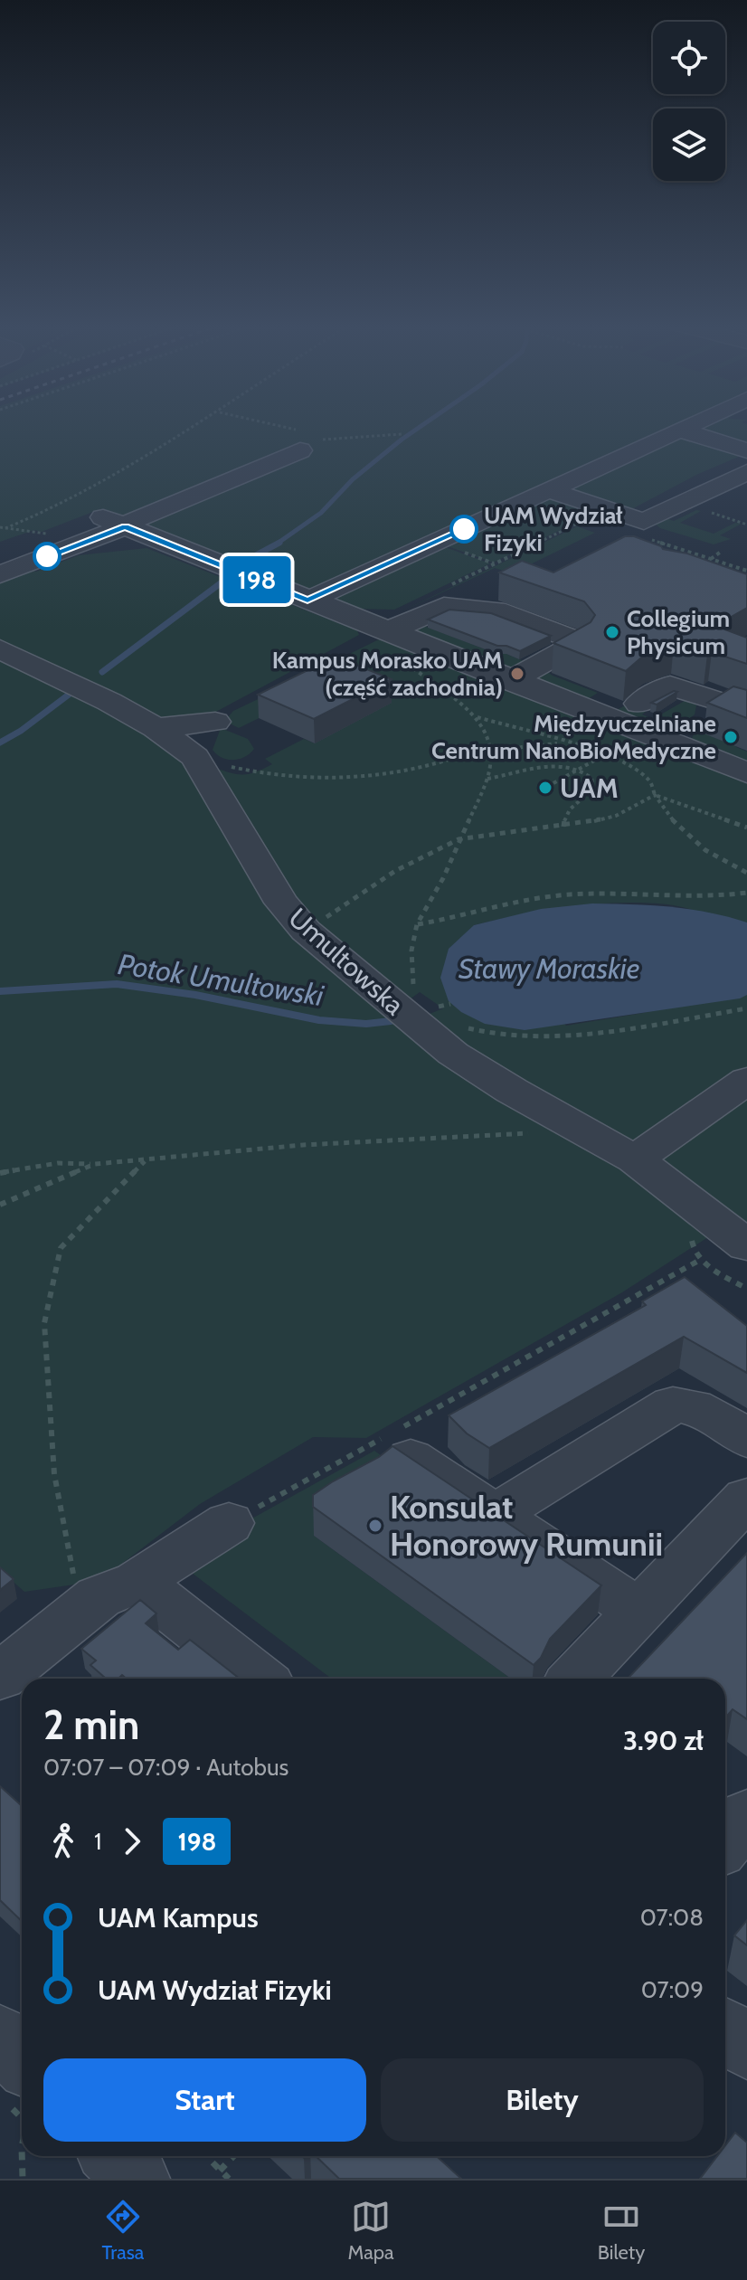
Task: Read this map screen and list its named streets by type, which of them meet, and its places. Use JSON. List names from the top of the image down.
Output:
{
  "streets": {
    "street": ["Umultowska"]
  },
  "water": ["Stawy Moraskie", "Potok Umultowski"],
  "places": [
    "UAM Wydział Fizyki",
    "Collegium Physicum",
    "Kampus Morasko UAM (część zachodnia)",
    "Międzyuczelniane Centrum NanoBioMedyczne",
    "UAM",
    "Konsulat Honorowy Rumunii"
  ],
  "lines": ["bus line 198"],
  "page": {
    "on_map": "198",
    "heading": ["2 min", "07:07 – 07:09 · Autobus", "3.90 zł"],
    "legs": ["1", "198"],
    "list": [
      {
        "name": "UAM Kampus",
        "value": "07:08"
      },
      {
        "name": "UAM Wydział Fizyki",
        "value": "07:09"
      }
    ],
    "buttons": ["Start", "Bilety"],
    "tabs": ["Trasa", "Mapa", "Bilety"]
  }
}
